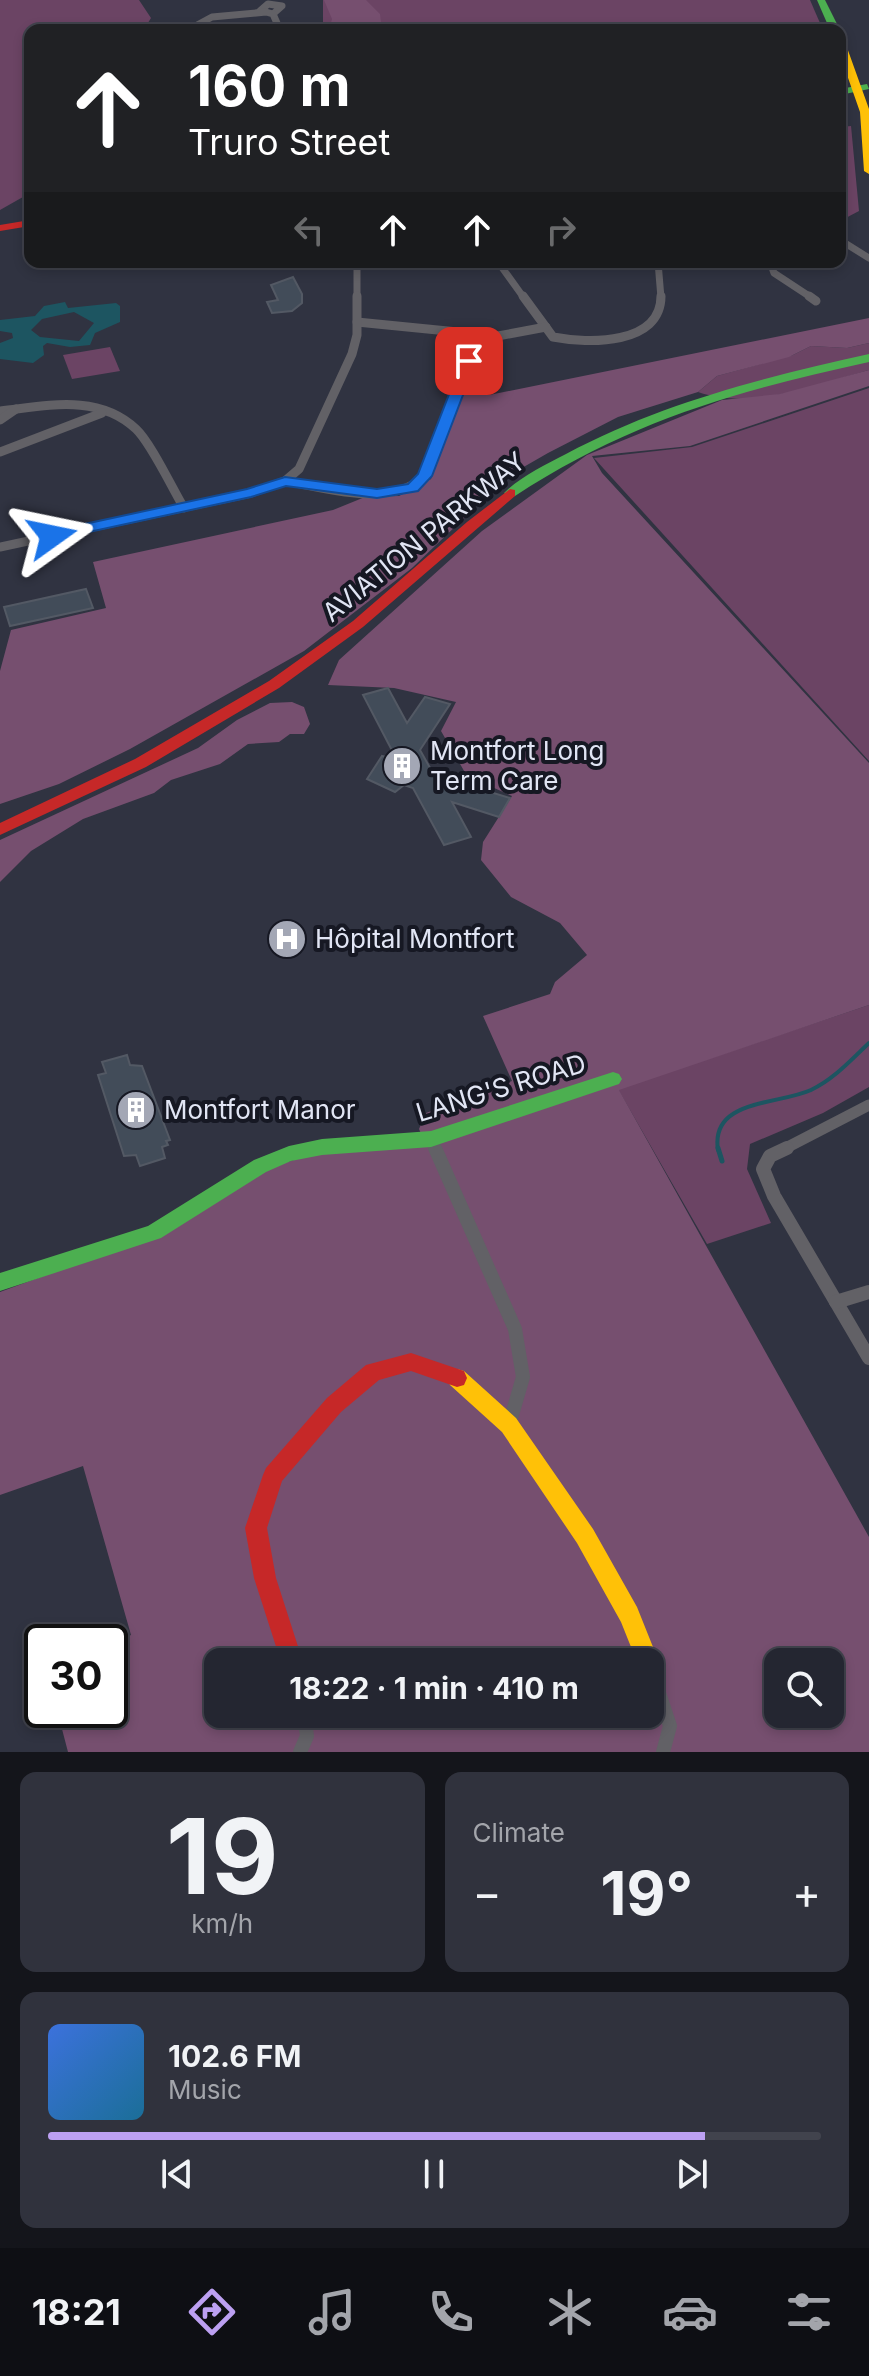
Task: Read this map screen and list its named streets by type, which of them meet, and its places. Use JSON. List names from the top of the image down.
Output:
{
  "streets": {
    "main road": ["AVIATION PARKWAY", "LANG'S ROAD"]
  },
  "places": {
    "building": ["Montfort Long Term Care", "Montfort Manor"],
    "hospital": ["Hôpital Montfort"]
  },
  "page": {
    "turn": ["160 m", "Truro Street"],
    "limit": "30",
    "trip": "18:22 · 1 min · 410 m",
    "tile": [
      ["19", "km/h"],
      "Climate"
    ],
    "heat": ["−", "19°", "+"],
    "song": ["102.6 FM", "Music"],
    "tabs": "18:21"
  }
}
